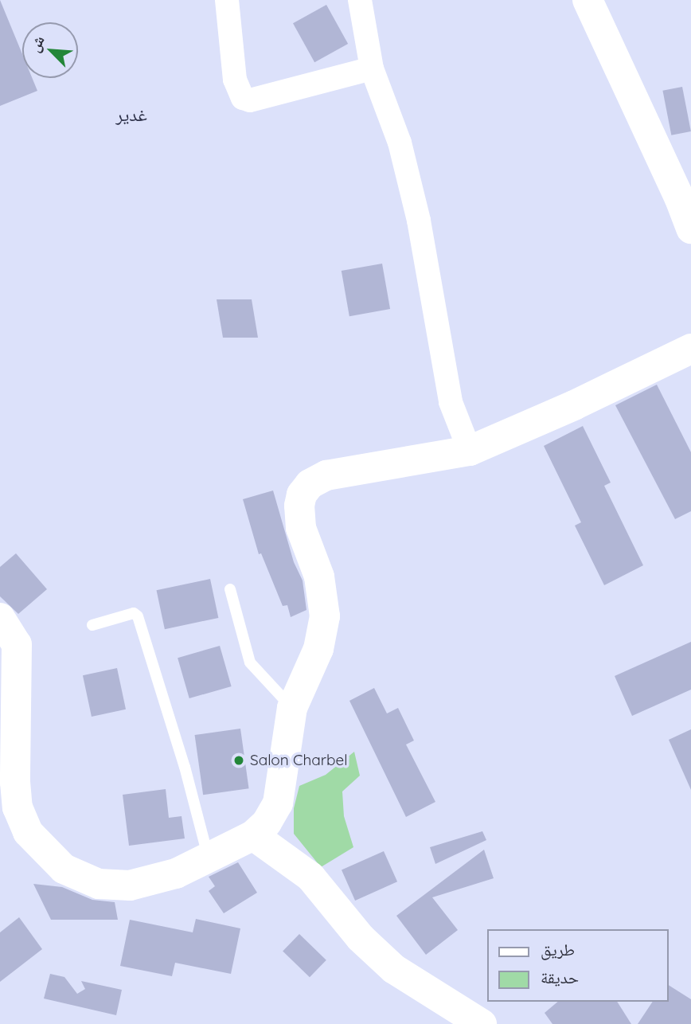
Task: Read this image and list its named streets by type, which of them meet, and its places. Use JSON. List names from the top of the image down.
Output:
{
  "districts": ["غدير"],
  "places": ["Salon Charbel"],
  "legend": ["طريق", "حديقة"],
  "north": "top left"
}
